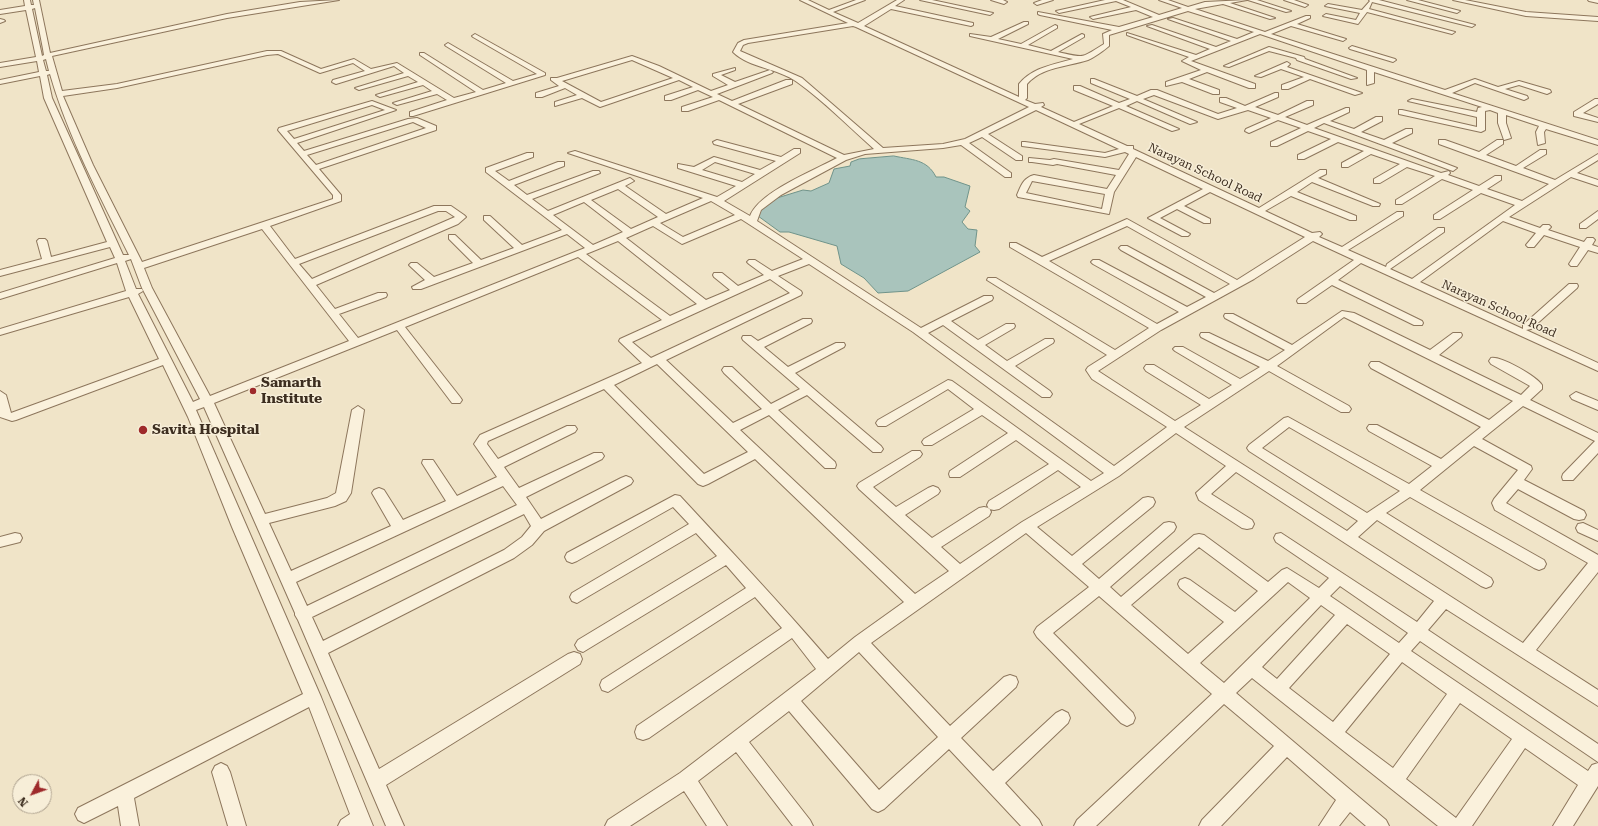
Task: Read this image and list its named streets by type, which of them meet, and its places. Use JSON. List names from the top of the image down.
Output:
{
  "streets": {
    "street": ["Narayan School Road"]
  },
  "places": ["Samarth Institute", "Savita Hospital"],
  "north": "bottom left"
}
